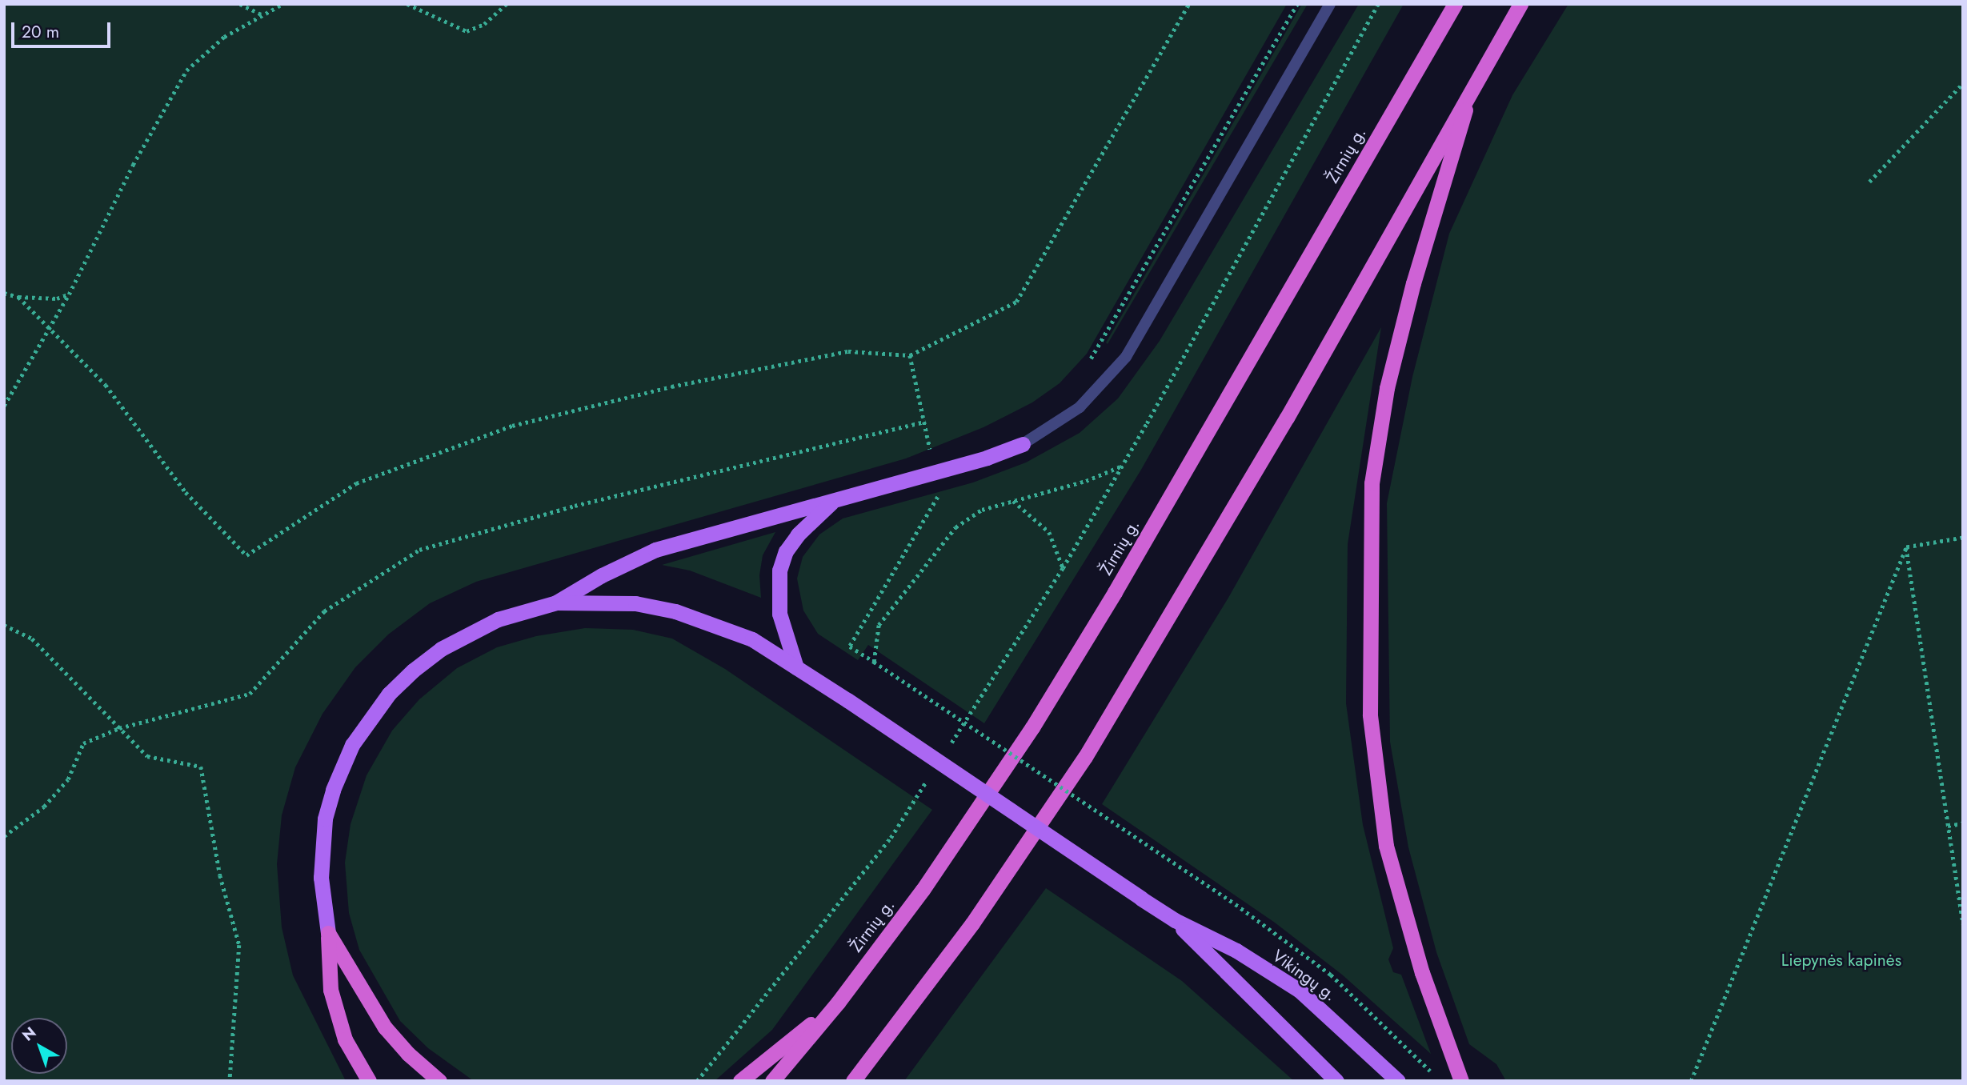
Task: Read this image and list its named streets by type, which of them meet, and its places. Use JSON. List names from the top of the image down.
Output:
{
  "streets": {
    "highway": ["Žirnių g."],
    "main road": ["Vikingų g."]
  },
  "parks": ["Liepynės kapinės"],
  "scale_bar": "20 m",
  "north": "top left"
}
